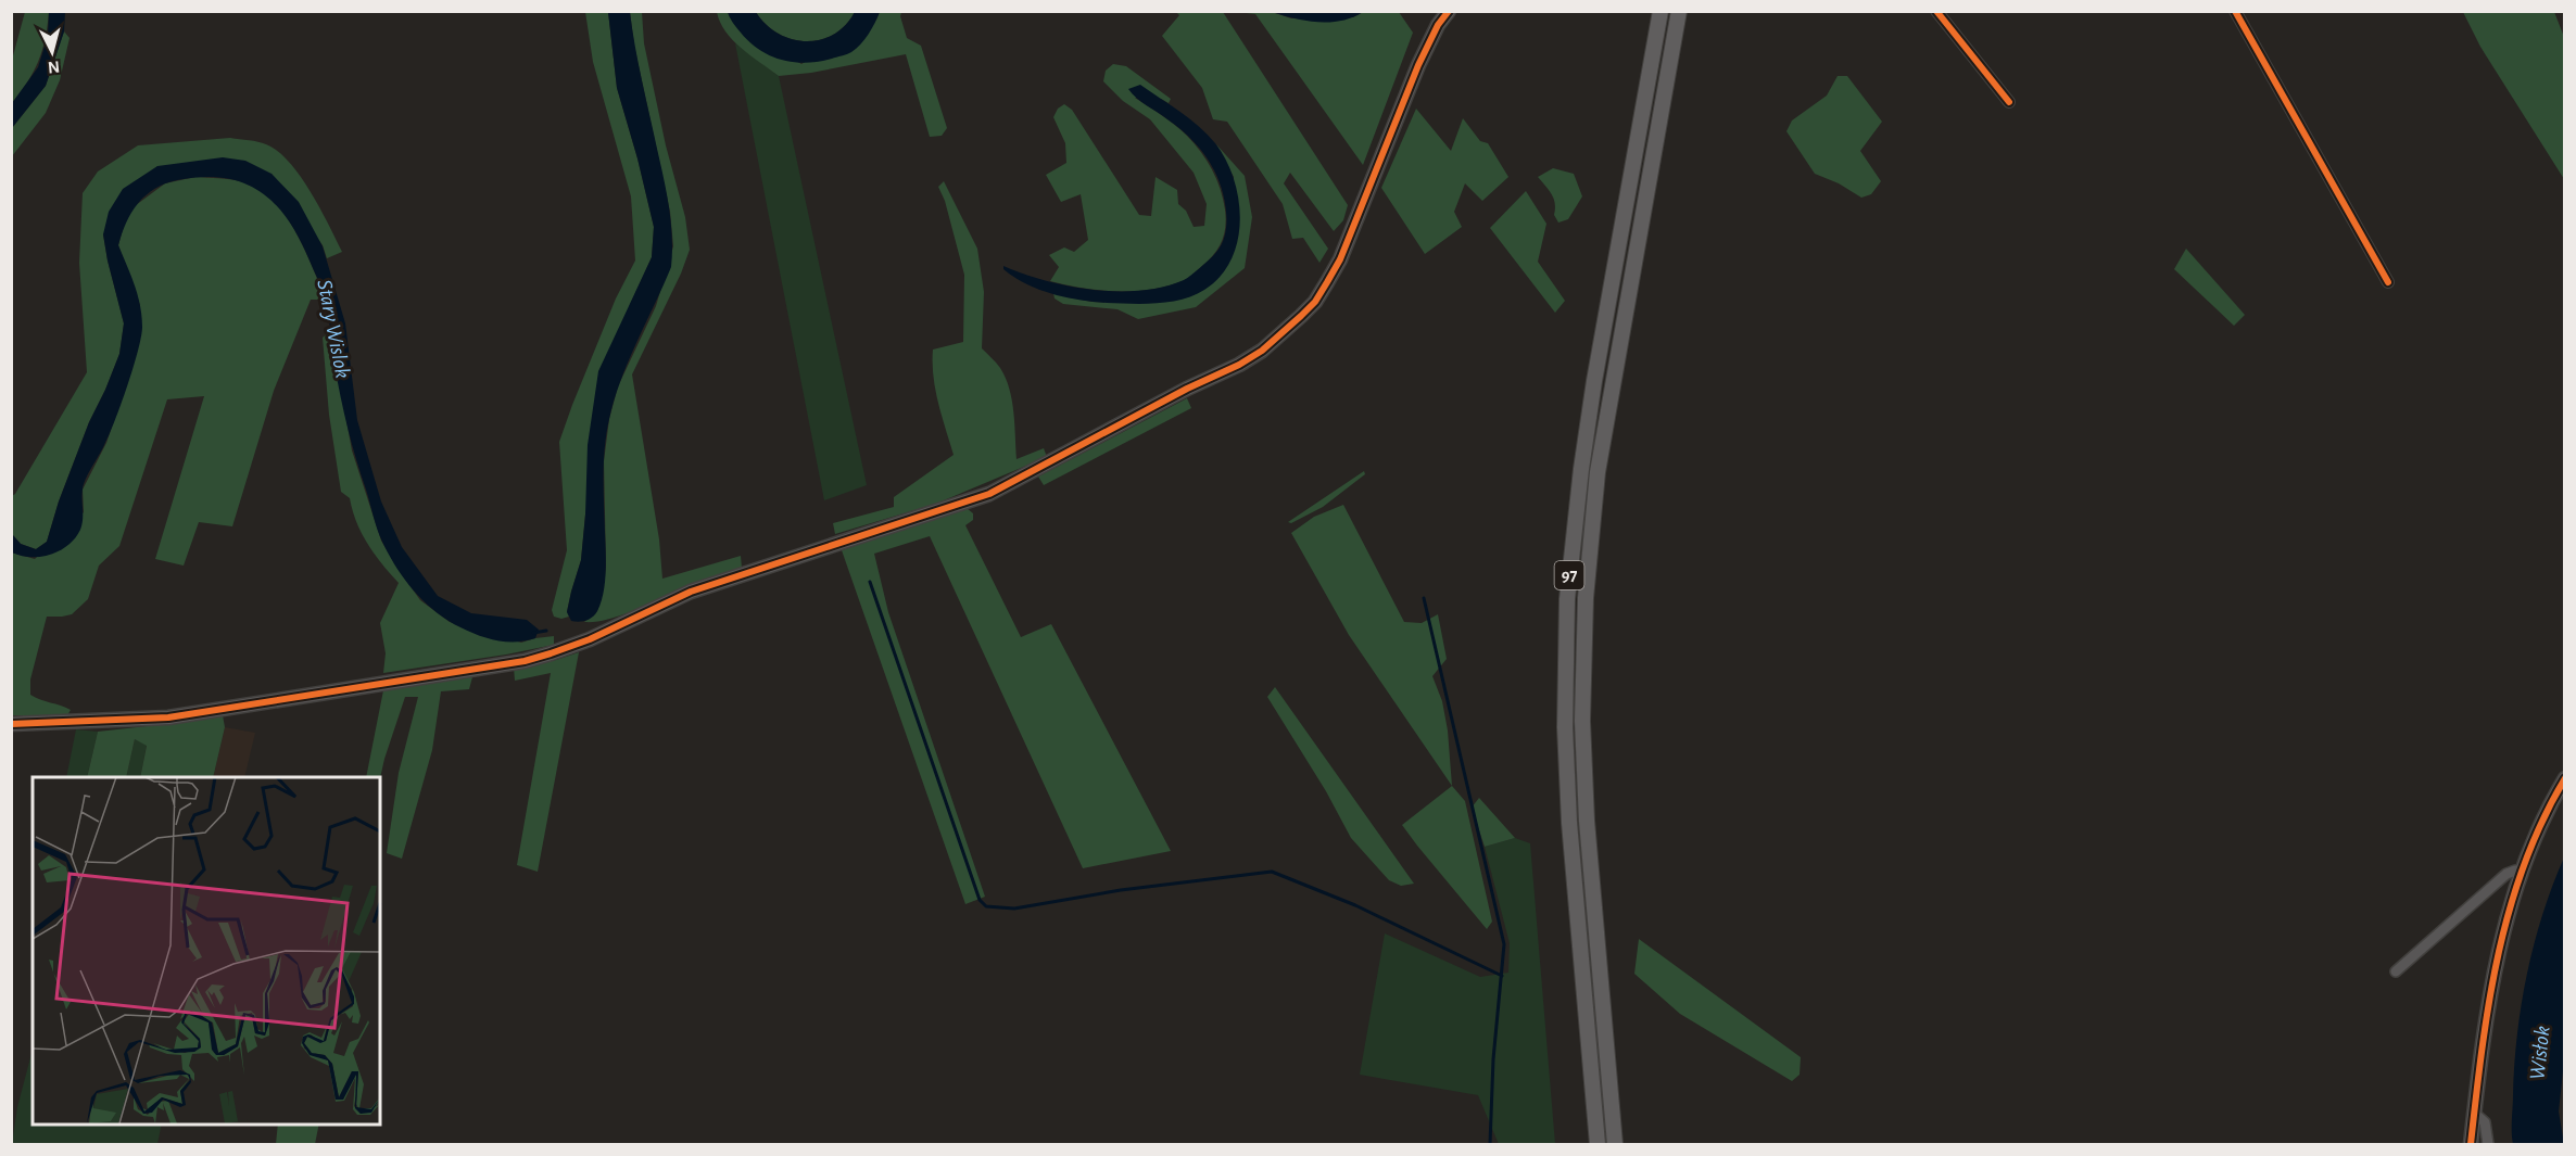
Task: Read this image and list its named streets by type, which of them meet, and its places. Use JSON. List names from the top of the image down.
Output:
{
  "streets": {
    "main road": ["97"]
  },
  "water": ["Stary Wislok", "Wisłok"],
  "north": "bottom"
}
